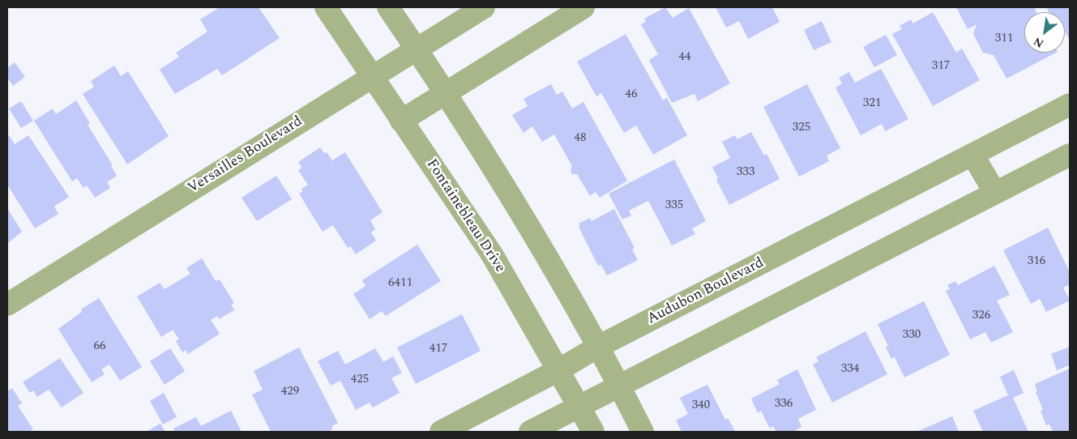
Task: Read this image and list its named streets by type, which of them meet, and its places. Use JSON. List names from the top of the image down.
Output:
{
  "streets": {
    "street": ["Versailles Boulevard", "Fontainebleau Drive", "Audubon Boulevard"]
  },
  "crossings": [
    ["Versailles Boulevard", "Fontainebleau Drive"],
    ["Fontainebleau Drive", "Audubon Boulevard"]
  ],
  "house_numbers": [
    "311",
    "44",
    "317",
    "46",
    "321",
    "325",
    "48",
    "333",
    "335",
    "316",
    "6411",
    "326",
    "330",
    "66",
    "417",
    "334",
    "425",
    "429",
    "336",
    "340"
  ],
  "north": "bottom left"
}
